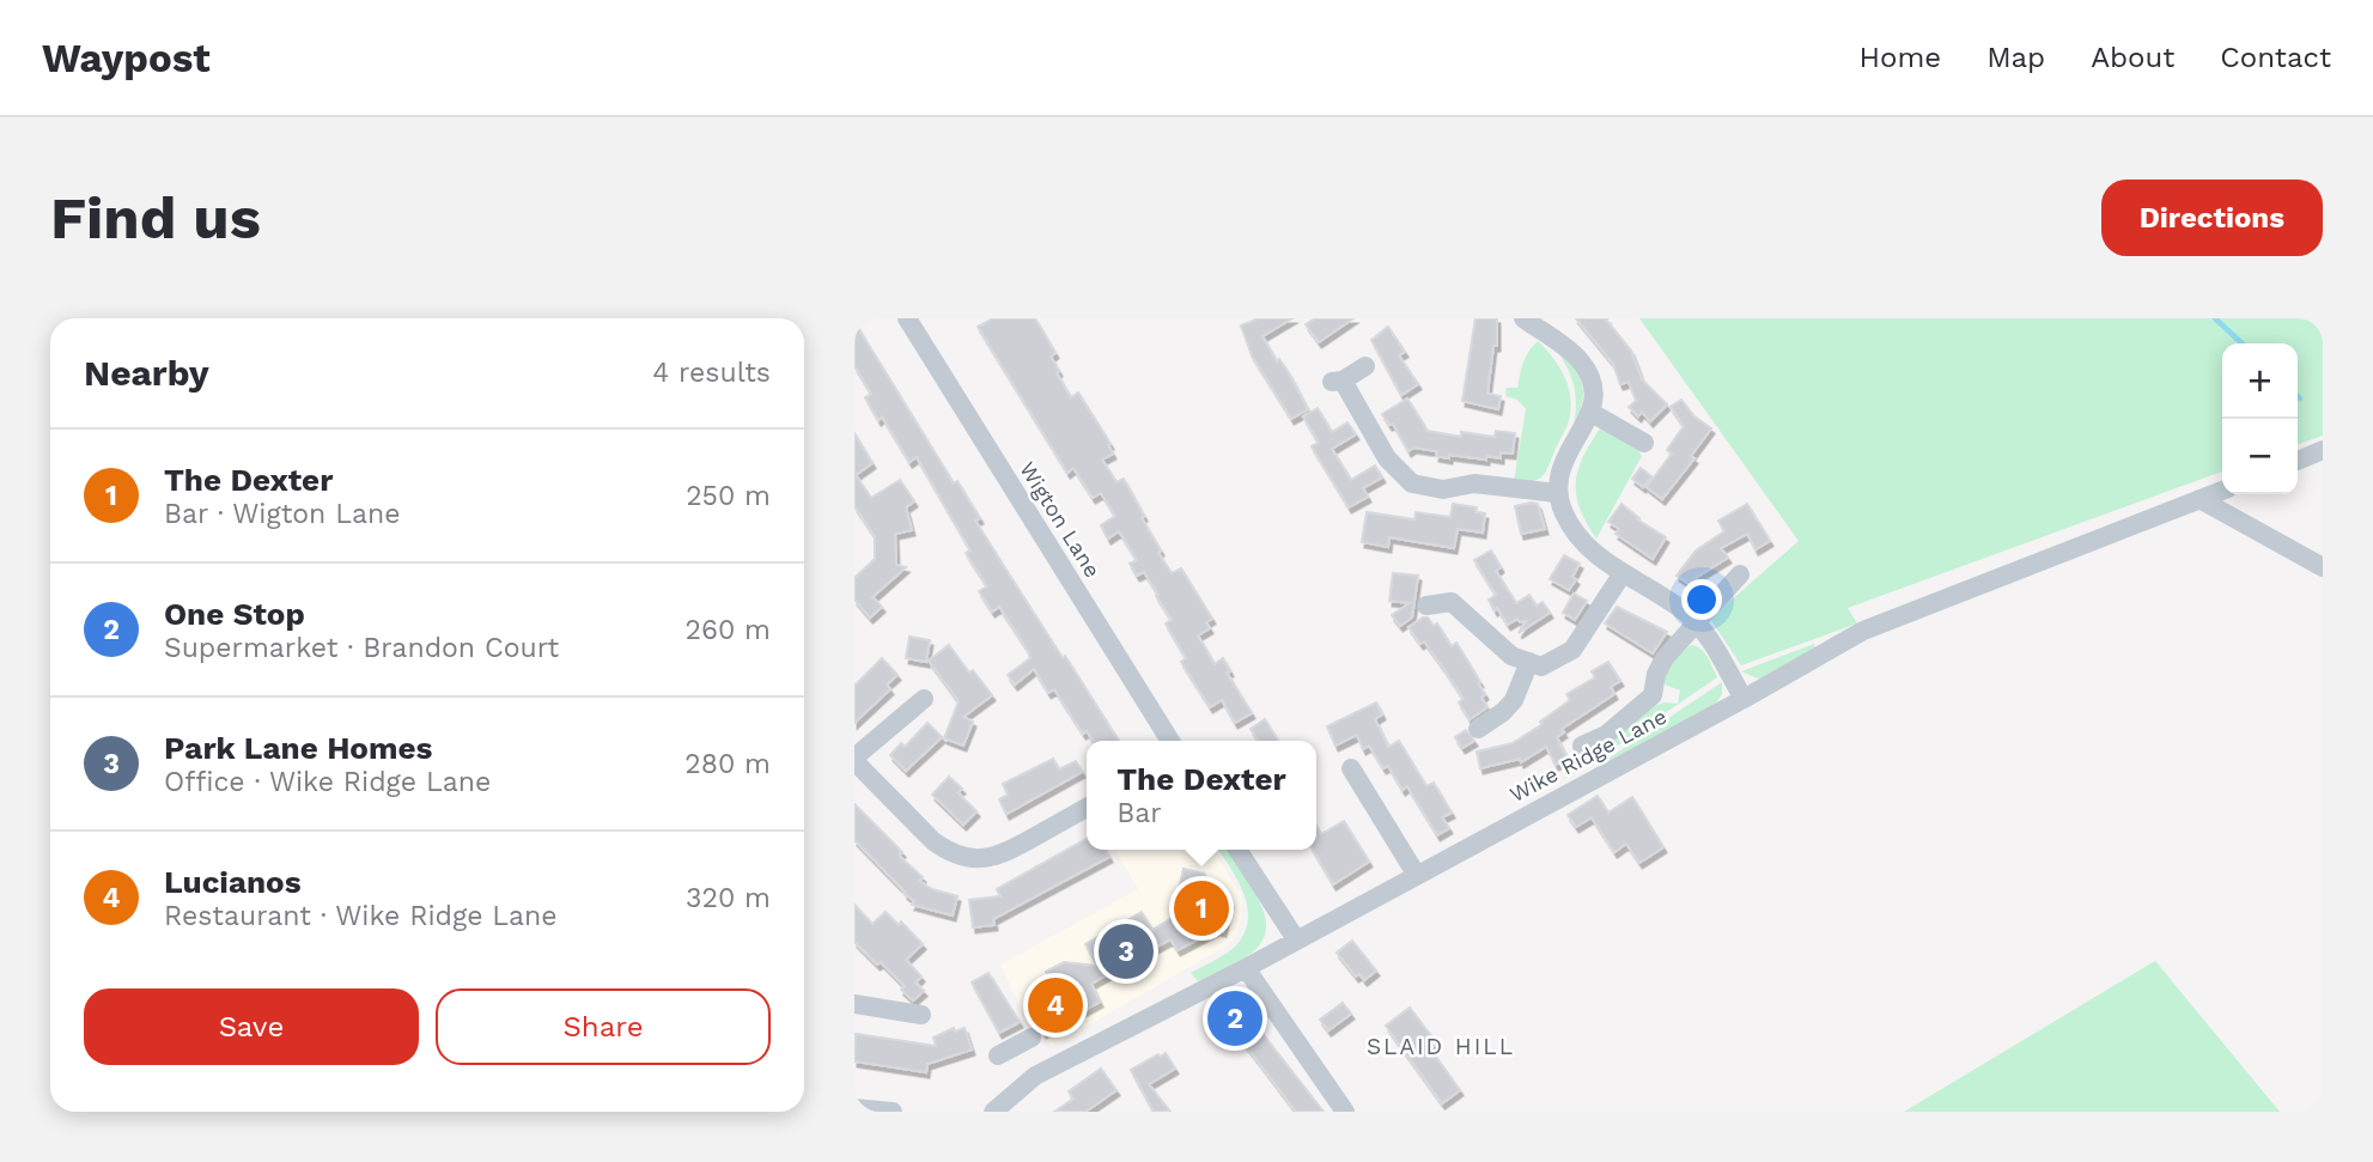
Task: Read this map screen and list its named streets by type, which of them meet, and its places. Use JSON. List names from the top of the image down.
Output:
{
  "streets": {
    "street": ["Wigton Lane", "Wike Ridge Lane"]
  },
  "districts": ["SLAID HILL"],
  "page": {
    "header": "Waypost",
    "nav": [
      "Home",
      "Map",
      "About",
      "Contact"
    ],
    "buttons": [
      "Directions",
      ["Save", "Share"]
    ],
    "title": "Find us",
    "heading": ["Nearby", "4 results"],
    "map_buttons": ["+", "−"],
    "list": [
      {
        "mark": "1",
        "name": "The Dexter",
        "note": "Bar · Wigton Lane",
        "value": "250 m"
      },
      {
        "mark": "2",
        "name": "One Stop",
        "note": "Supermarket · Brandon Court",
        "value": "260 m"
      },
      {
        "mark": "3",
        "name": "Park Lane Homes",
        "note": "Office · Wike Ridge Lane",
        "value": "280 m"
      },
      {
        "mark": "4",
        "name": "Lucianos",
        "note": "Restaurant · Wike Ridge Lane",
        "value": "320 m"
      }
    ],
    "popup": ["The Dexter", "Bar"],
    "pins": [
      "1",
      "3",
      "4",
      "2"
    ]
  }
}
